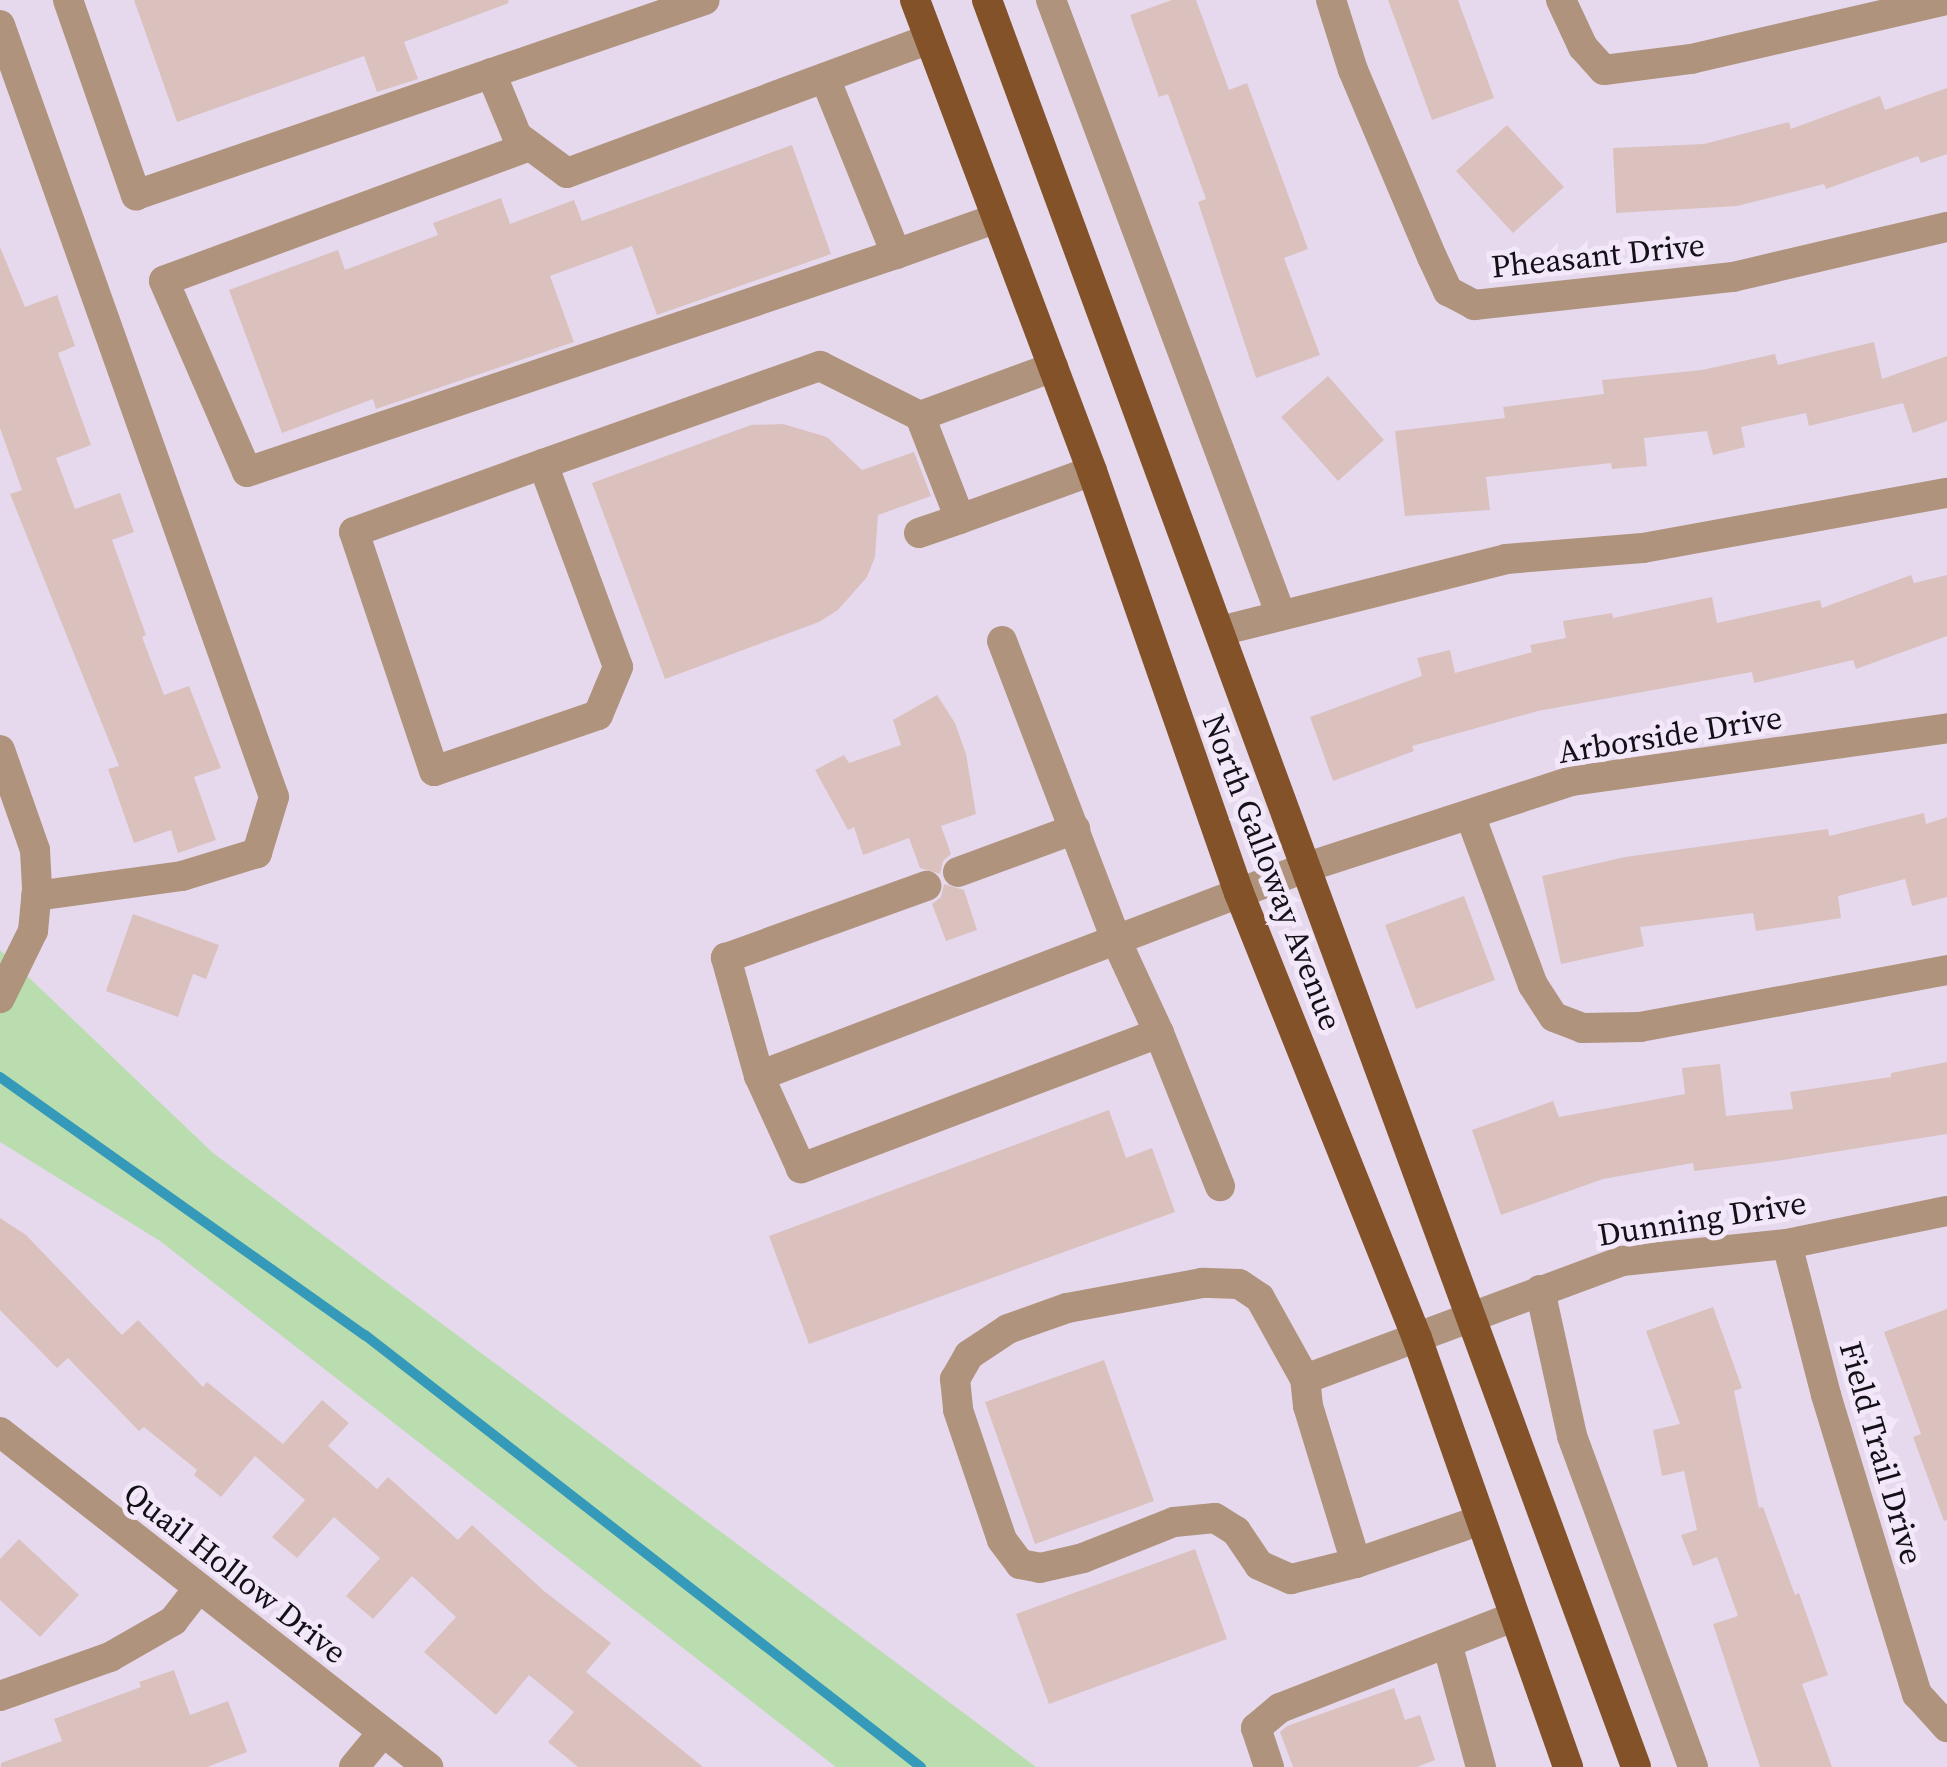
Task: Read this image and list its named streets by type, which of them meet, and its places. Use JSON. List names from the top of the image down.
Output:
{
  "streets": {
    "main road": ["North Galloway Avenue"],
    "street": [
      "Pheasant Drive",
      "Arborside Drive",
      "Dunning Drive",
      "Field Trail Drive",
      "Quail Hollow Drive"
    ]
  },
  "crossings": [
    ["Arborside Drive", "North Galloway Avenue"],
    ["North Galloway Avenue", "Dunning Drive"],
    ["Dunning Drive", "Field Trail Drive"]
  ]
}
